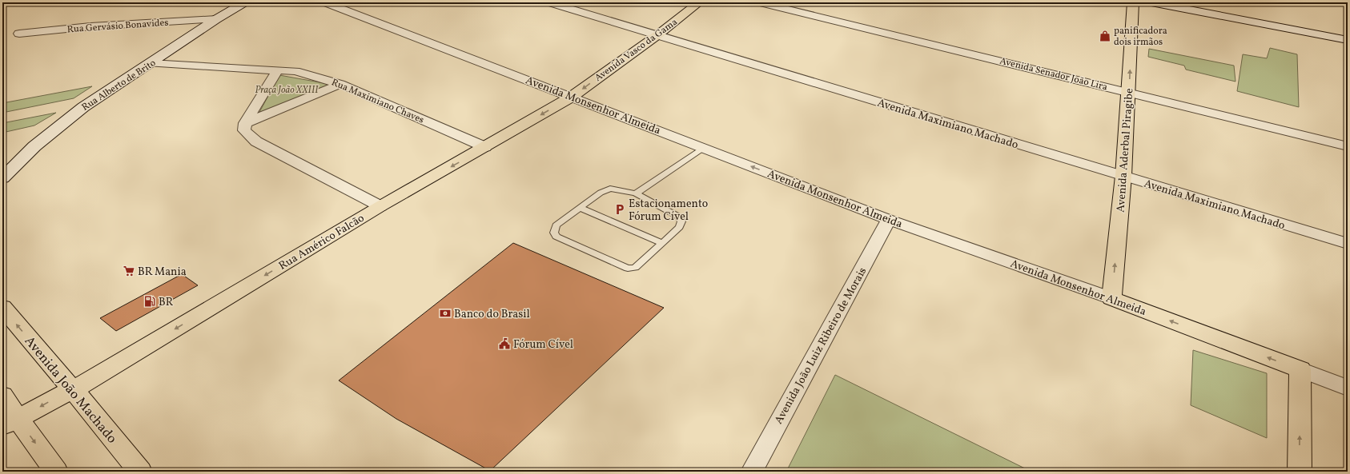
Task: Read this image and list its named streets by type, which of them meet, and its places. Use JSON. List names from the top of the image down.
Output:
{
  "streets": {
    "main road": [
      "Avenida Vasco da Gama",
      "Rua Alberto de Brito",
      "Avenida Monsenhor Almeida",
      "Avenida Aderbal Piragibe",
      "Rua Américo Falcão",
      "Avenida João Machado"
    ],
    "street": [
      "Rua Gervásio Bonavides",
      "Avenida Senador João Lira",
      "Rua Maximiano Chaves",
      "Avenida Maximiano Machado",
      "Avenida João Luiz Ribeiro de Morais"
    ]
  },
  "crossings": [
    ["Rua Gervásio Bonavides", "Rua Alberto de Brito"],
    ["Avenida Vasco da Gama", "Avenida Monsenhor Almeida"],
    ["Avenida Vasco da Gama", "Avenida Maximiano Machado"],
    ["Avenida Vasco da Gama", "Rua Américo Falcão"],
    ["Avenida Senador João Lira", "Avenida Aderbal Piragibe"],
    ["Rua Alberto de Brito", "Rua Maximiano Chaves"],
    ["Rua Maximiano Chaves", "Rua Américo Falcão"],
    ["Avenida Monsenhor Almeida", "Avenida Aderbal Piragibe"],
    ["Avenida Monsenhor Almeida", "Rua Américo Falcão"],
    ["Avenida Monsenhor Almeida", "Avenida João Luiz Ribeiro de Morais"],
    ["Avenida Maximiano Machado", "Avenida Aderbal Piragibe"],
    ["Rua Américo Falcão", "Avenida João Machado"]
  ],
  "one_way": [
    "Avenida Vasco da Gama",
    "Avenida Monsenhor Almeida",
    "Avenida Aderbal Piragibe",
    "Rua Américo Falcão"
  ],
  "parks": ["Praça João XXIII"],
  "places": {
    "shop": ["panificadora dois irmãos"],
    "parking": ["Estacionamento Fórum Cível"],
    "supermarket": ["BR Mania"],
    "fuel station": ["BR"],
    "bank": ["Banco do Brasil"],
    "public building": ["Fórum Cível"]
  }
}
